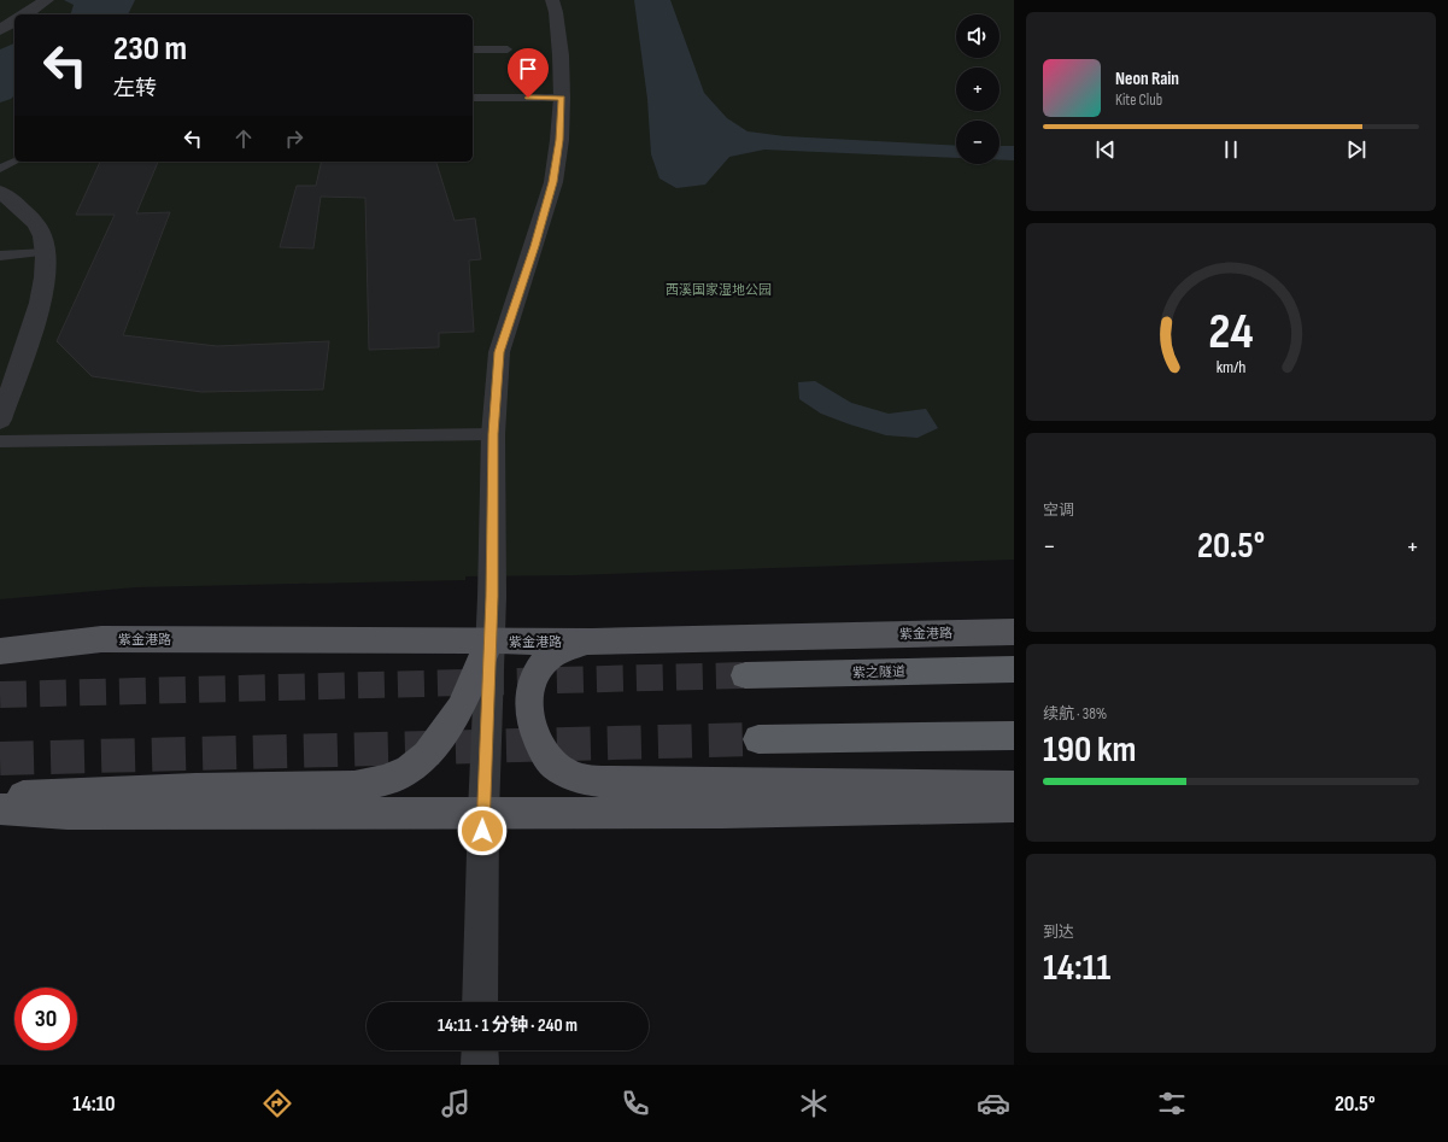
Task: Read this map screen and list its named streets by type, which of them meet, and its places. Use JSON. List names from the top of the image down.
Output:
{
  "streets": {
    "highway": ["紫之隧道"],
    "main road": ["紫金港路"]
  },
  "parks": ["西溪国家湿地公园"],
  "page": {
    "map_buttons": ["+", "−"],
    "turn": ["230 m", "左转"],
    "song": ["Neon Rain", "Kite Club"],
    "tile": [
      "空调",
      ["续航 · 38%", "190 km"],
      ["到达", "14:11"]
    ],
    "heat": ["−", "20.5°", "+"],
    "limit": "30",
    "trip": "14:11 · 1 分钟 · 240 m",
    "tabs": ["14:10", "20.5°"],
    "gauge": ["24", "km/h"]
  }
}
